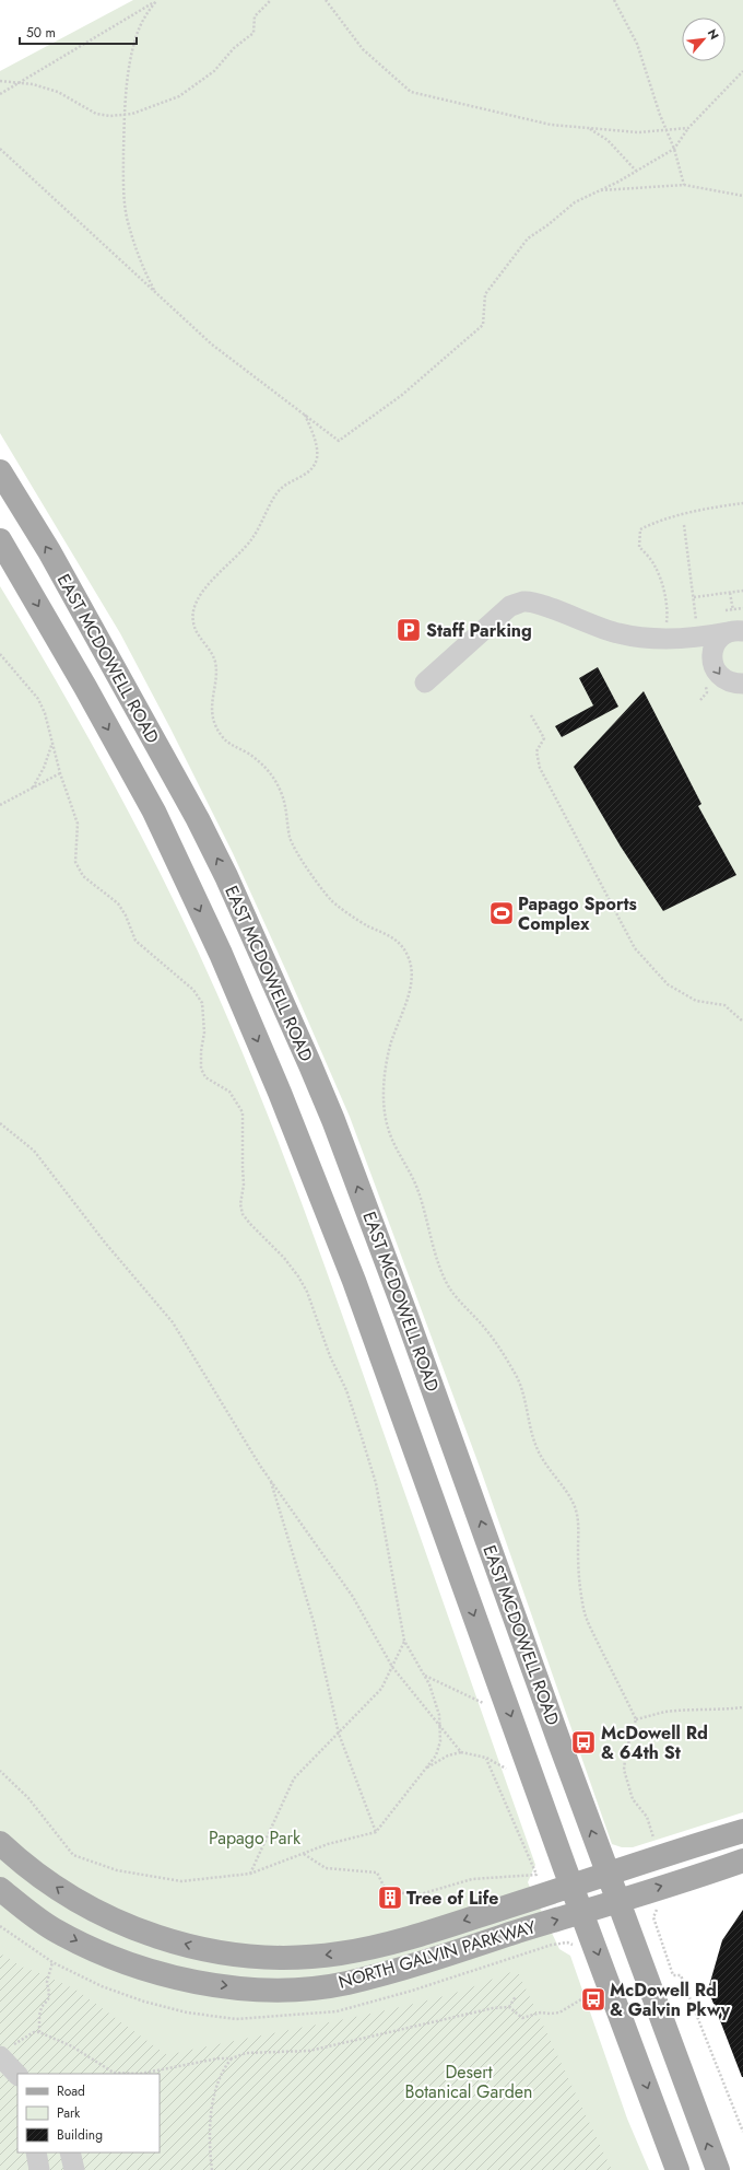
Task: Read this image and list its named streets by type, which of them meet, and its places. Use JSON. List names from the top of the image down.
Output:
{
  "streets": {
    "main road": ["EAST MCDOWELL ROAD", "NORTH GALVIN PARKWAY"]
  },
  "crossings": [
    ["EAST MCDOWELL ROAD", "NORTH GALVIN PARKWAY"]
  ],
  "parks": ["Papago Park", "Desert Botanical Garden"],
  "places": {
    "parking": ["Staff Parking"],
    "sports": ["Papago Sports Complex"],
    "bus stop": ["McDowell Rd & 64th St", "McDowell Rd & Galvin Pkwy"],
    "building": ["Tree of Life"]
  },
  "legend": ["Road", "Park", "Building"],
  "scale_bar": "50 m",
  "north": "top right"
}
